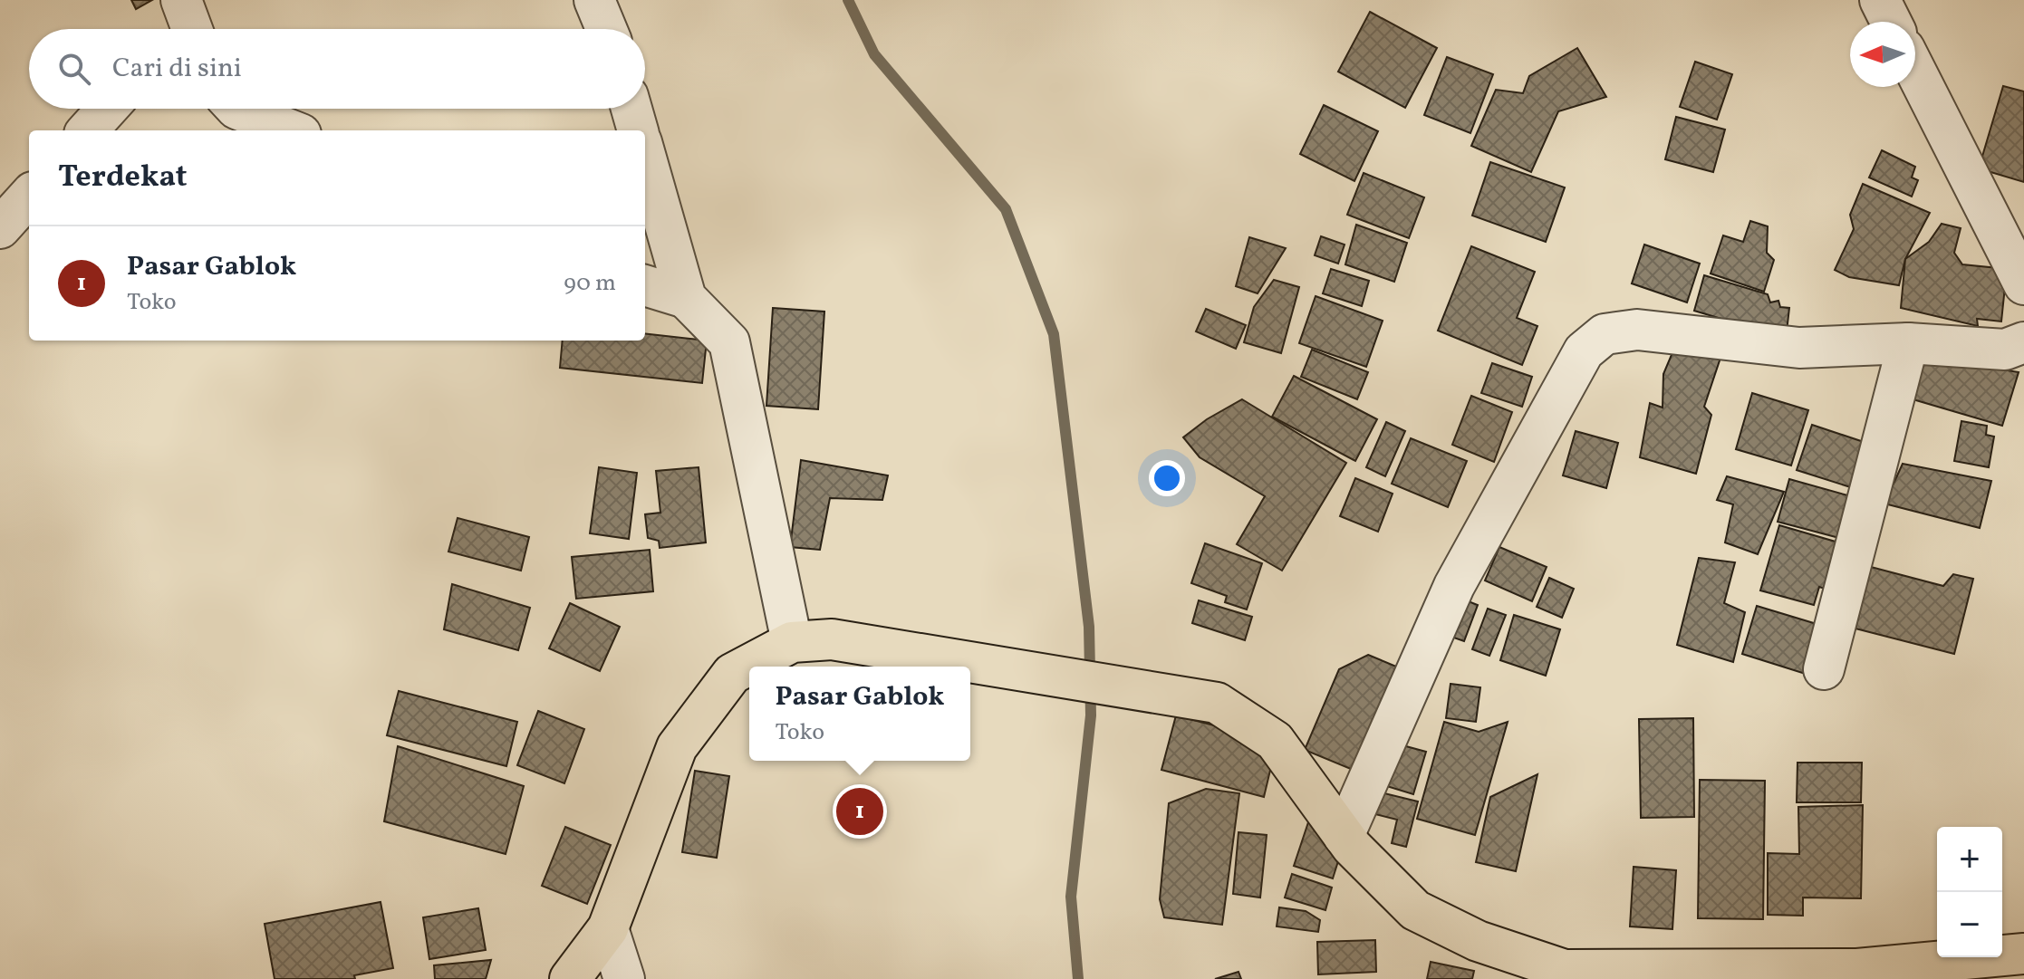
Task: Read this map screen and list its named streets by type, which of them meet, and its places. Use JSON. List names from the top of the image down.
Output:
{
  "north": "left",
  "page": {
    "search": "Cari di sini",
    "heading": "Terdekat",
    "list": [
      {
        "mark": "1",
        "name": "Pasar Gablok",
        "note": "Toko",
        "value": "90 m"
      }
    ],
    "popup": ["Pasar Gablok", "Toko"],
    "pins": "1",
    "map_buttons": ["+", "−"]
  }
}
